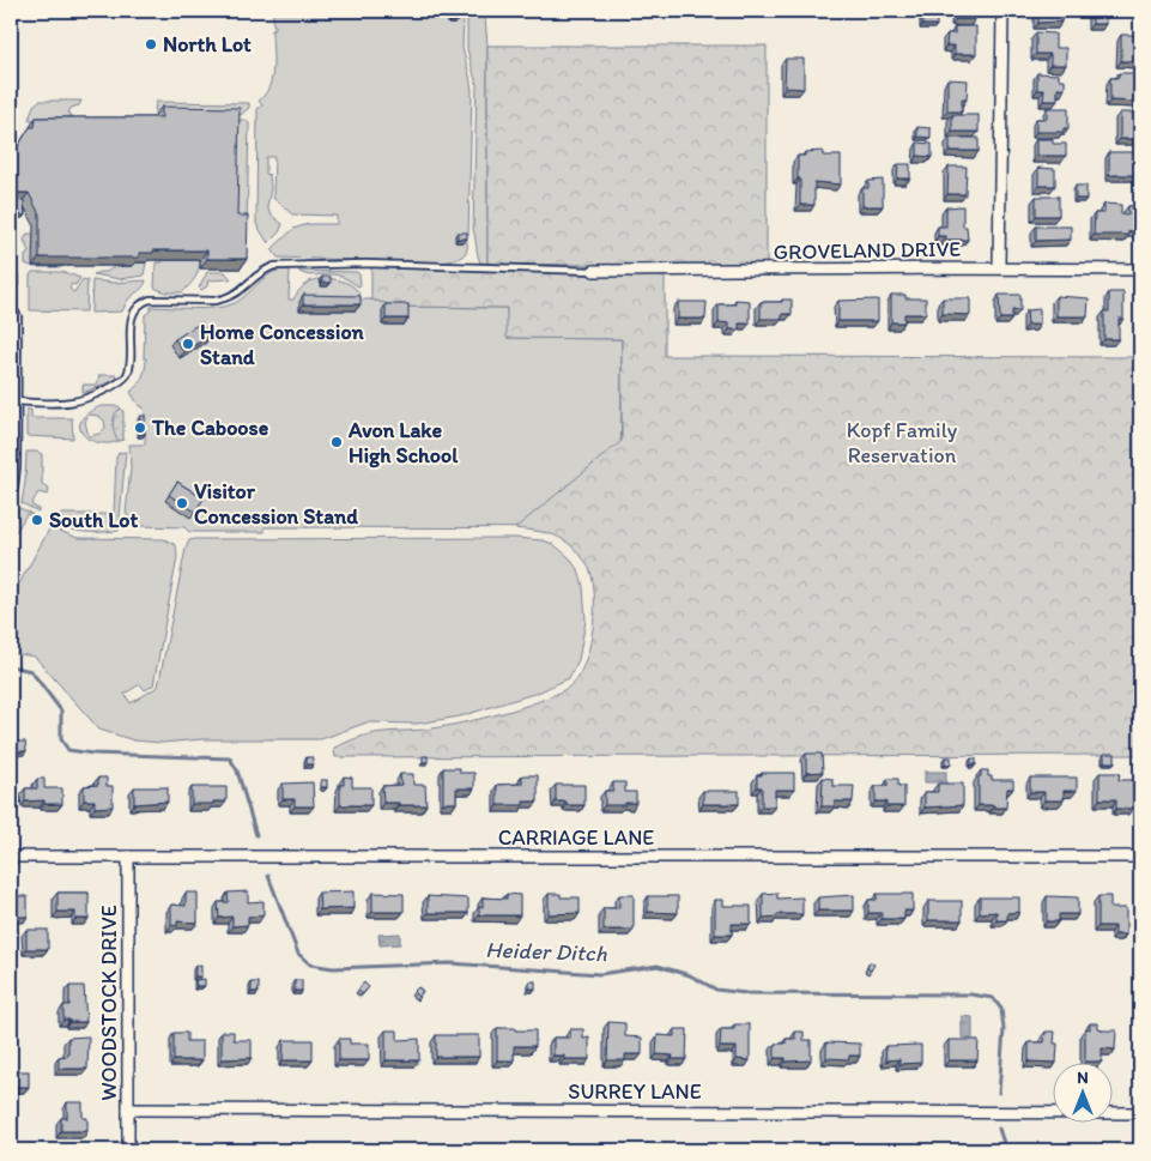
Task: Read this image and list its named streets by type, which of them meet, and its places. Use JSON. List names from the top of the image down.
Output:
{
  "streets": {
    "street": [
      "GROVELAND DRIVE",
      "CARRIAGE LANE",
      "WOODSTOCK DRIVE",
      "SURREY LANE"
    ]
  },
  "crossings": [
    ["CARRIAGE LANE", "WOODSTOCK DRIVE"],
    ["WOODSTOCK DRIVE", "SURREY LANE"]
  ],
  "water": ["Heider Ditch"],
  "parks": ["Kopf Family Reservation"],
  "places": [
    "North Lot",
    "Home Concession Stand",
    "The Caboose",
    "Avon Lake High School",
    "Visitor Concession Stand",
    "South Lot"
  ],
  "north": "top"
}
